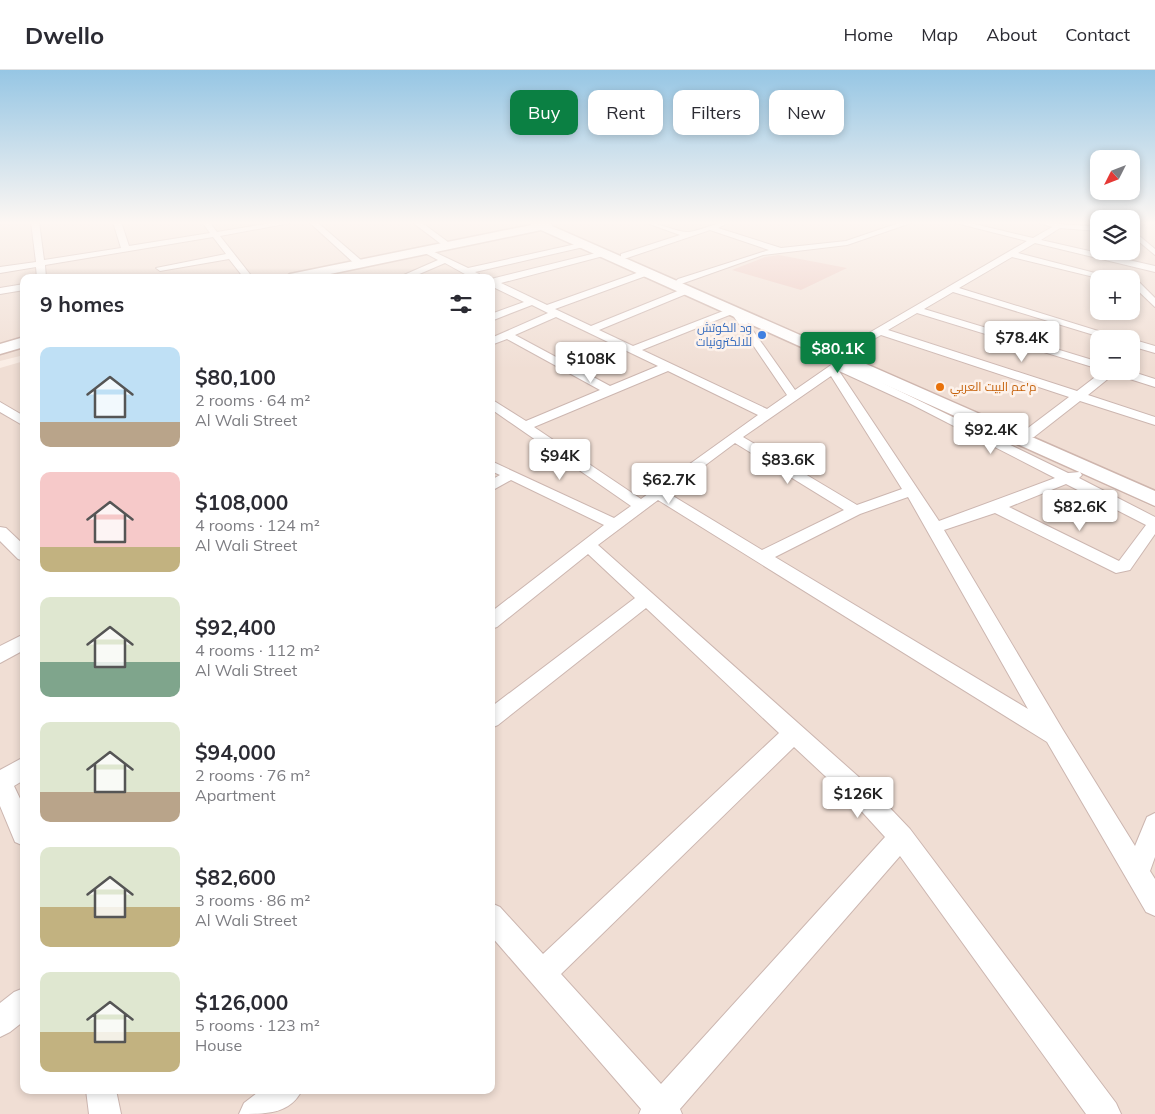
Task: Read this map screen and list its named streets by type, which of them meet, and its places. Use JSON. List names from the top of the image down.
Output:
{
  "places": ["ود الكوتش للالكترونيات", "م'عم البيت العربي"],
  "north": "bottom left",
  "page": {
    "header": "Dwello",
    "nav": [
      "Home",
      "Map",
      "About",
      "Contact"
    ],
    "chip": [
      "Buy",
      "Rent",
      "Filters",
      "New"
    ],
    "map_buttons": ["+", "−"],
    "heading": "9 homes",
    "price": [
      "$78.4K",
      "$80.1K",
      "$108K",
      "$92.4K",
      "$94K",
      "$83.6K",
      "$62.7K",
      "$82.6K",
      "$126K"
    ],
    "list": [
      {
        "name": "$80,100",
        "note": "2 rooms · 64 m² · Al Wali Street"
      },
      {
        "name": "$108,000",
        "note": "4 rooms · 124 m² · Al Wali Street"
      },
      {
        "name": "$92,400",
        "note": "4 rooms · 112 m² · Al Wali Street"
      },
      {
        "name": "$94,000",
        "note": "2 rooms · 76 m² · Apartment"
      },
      {
        "name": "$82,600",
        "note": "3 rooms · 86 m² · Al Wali Street"
      },
      {
        "name": "$126,000",
        "note": "5 rooms · 123 m² · House"
      }
    ]
  }
}
